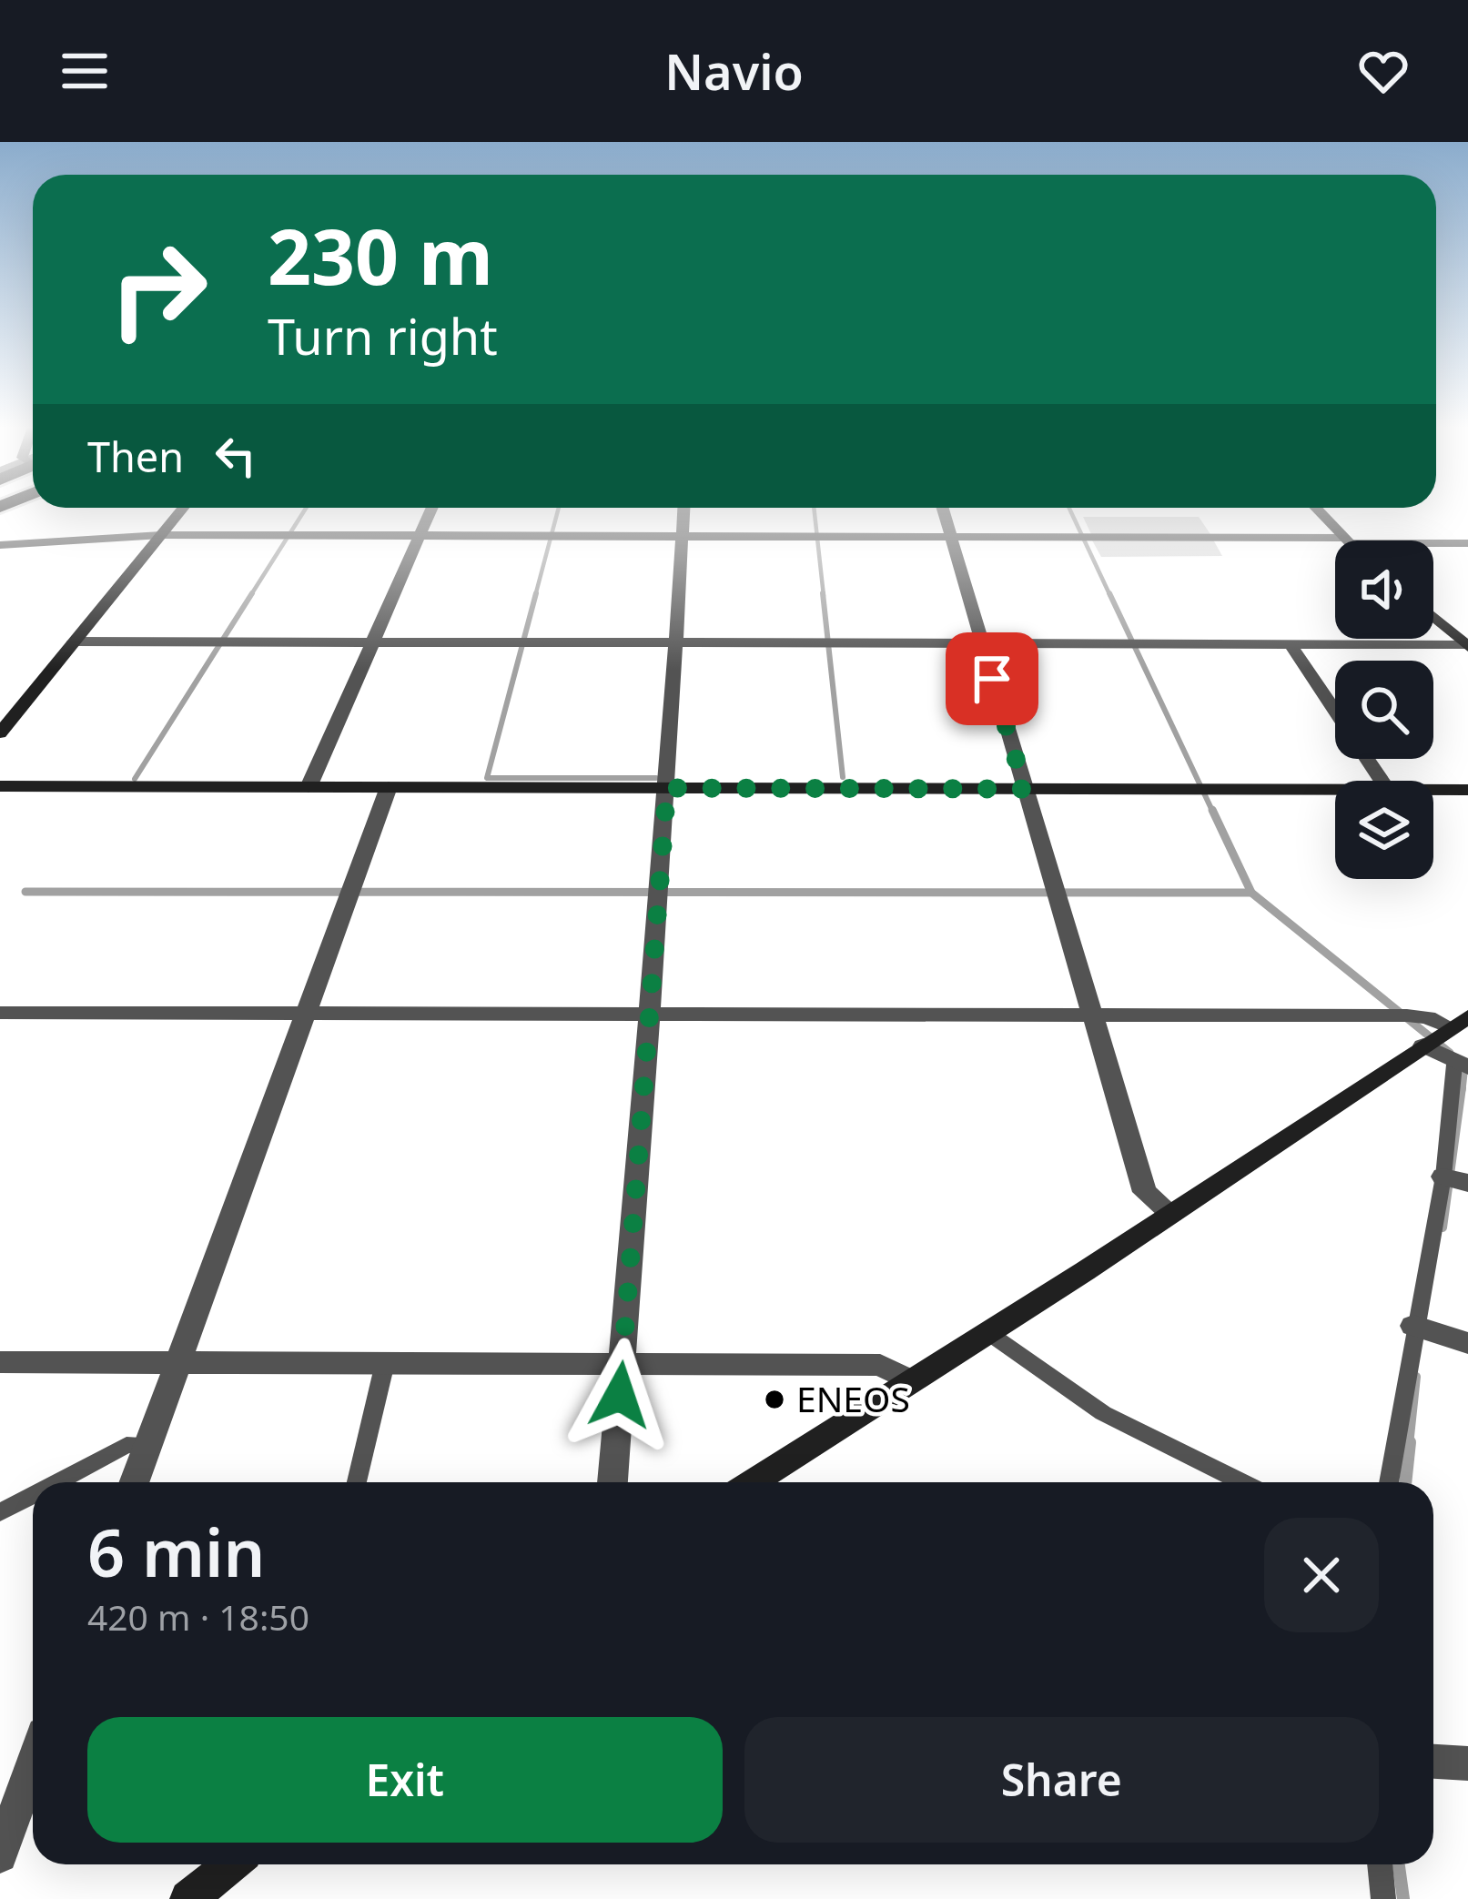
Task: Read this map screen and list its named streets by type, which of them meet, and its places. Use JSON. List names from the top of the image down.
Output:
{
  "places": ["ENEOS"],
  "page": {
    "header": "Navio",
    "turn": ["230 m", "Turn right"],
    "then": "Then",
    "heading": ["6 min", "420 m · 18:50"],
    "buttons": ["Exit", "Share"]
  }
}
